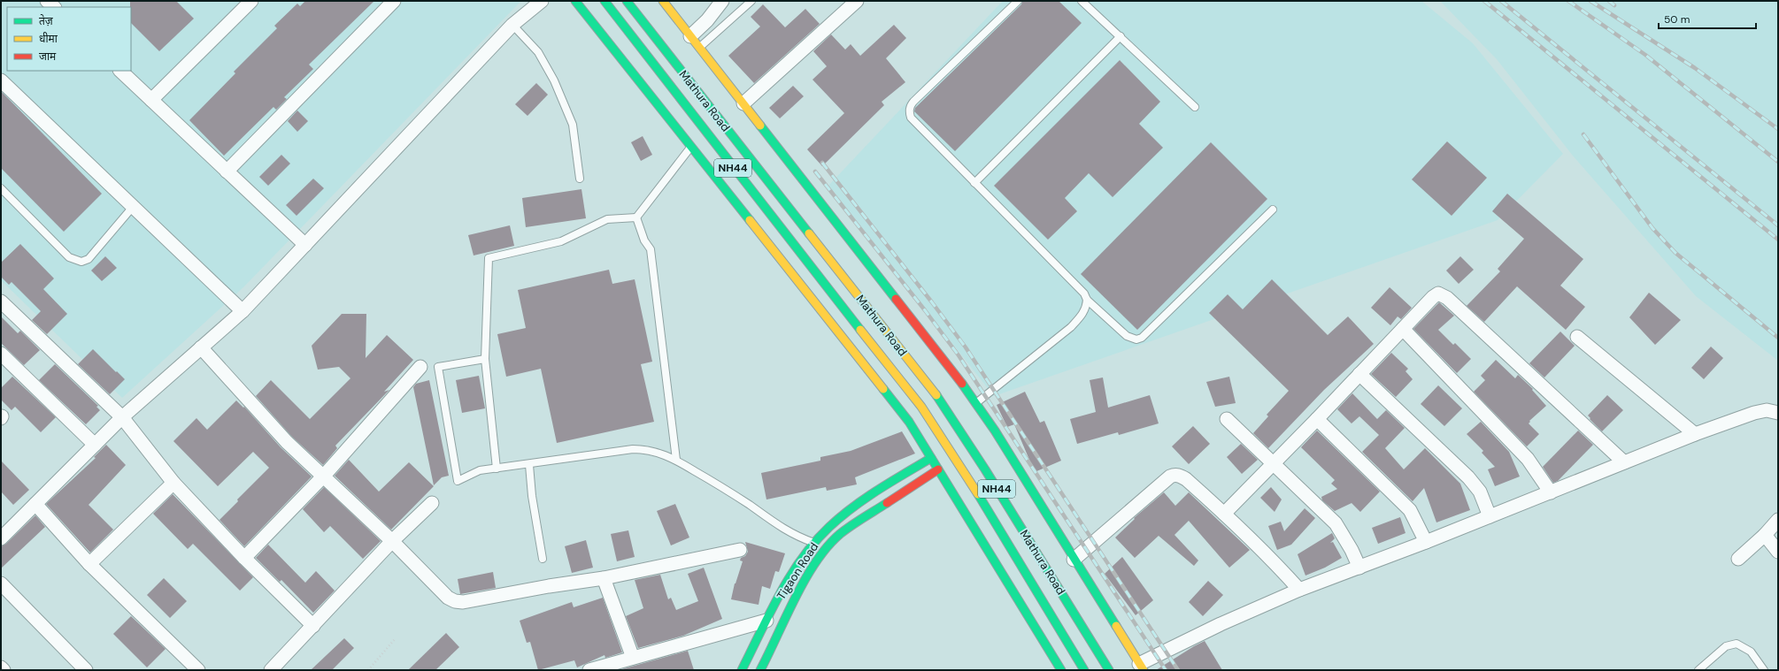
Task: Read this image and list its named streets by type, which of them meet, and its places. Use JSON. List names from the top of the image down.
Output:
{
  "streets": {
    "main road": ["Mathura Road", "NH44", "Tigaon Road"]
  },
  "legend": ["तेज़", "धीमा", "जाम"],
  "scale_bar": "50 m"
}
